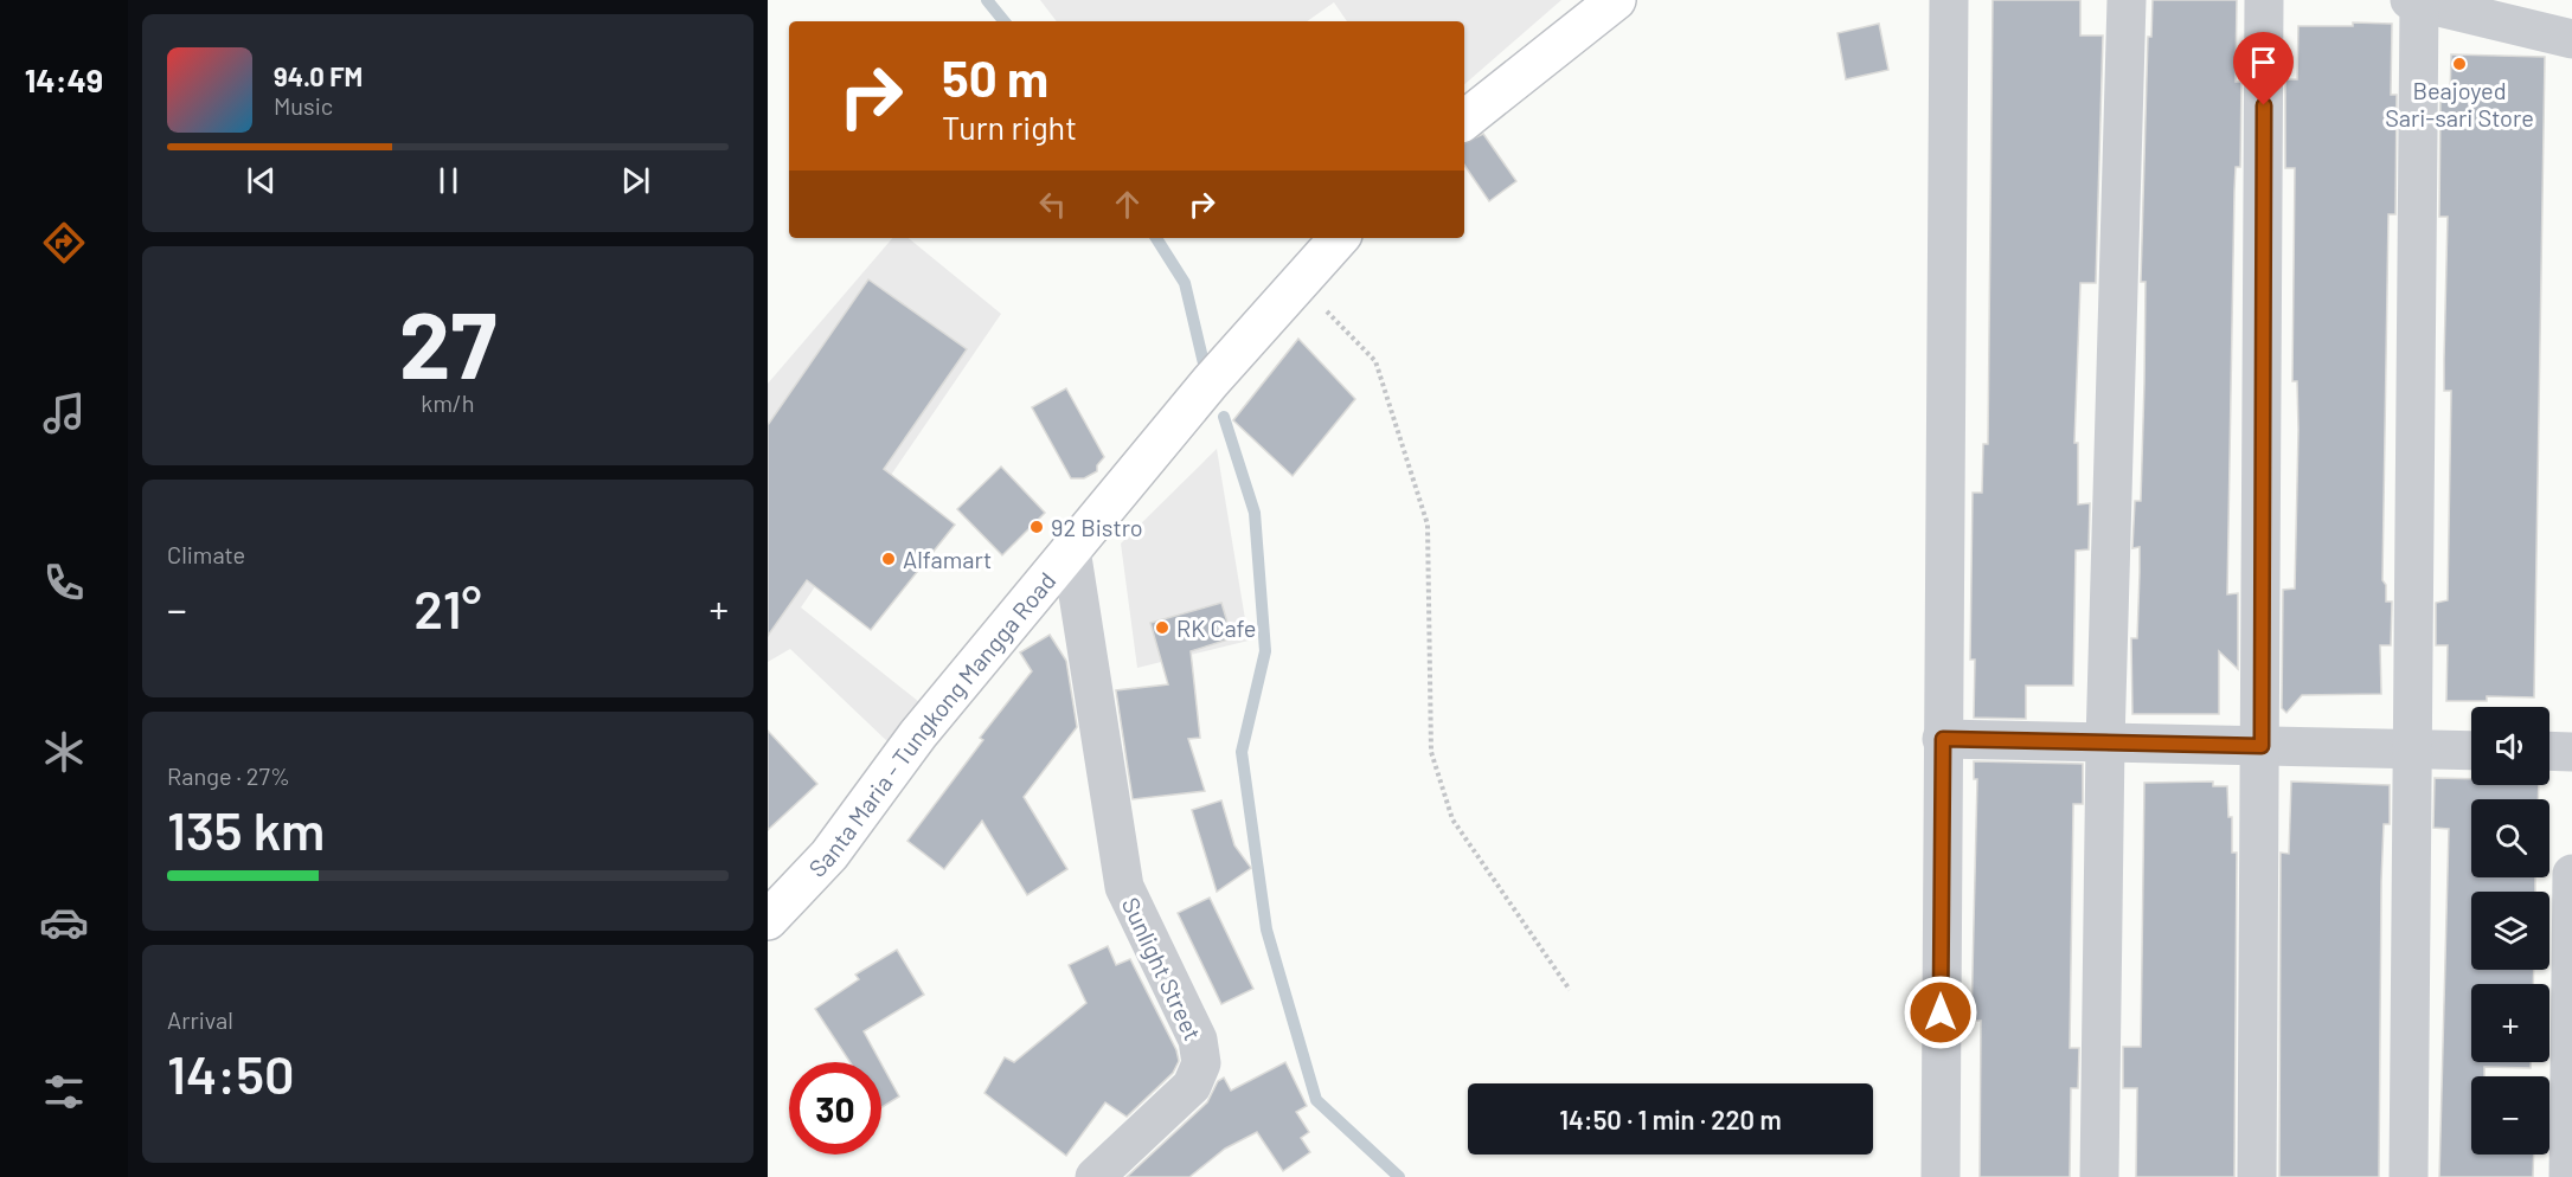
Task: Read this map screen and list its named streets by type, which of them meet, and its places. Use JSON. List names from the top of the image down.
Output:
{
  "streets": {
    "main road": ["Santa Maria - Tungkong Mangga Road"],
    "street": ["Sunlight Street"]
  },
  "crossings": [
    ["Santa Maria - Tungkong Mangga Road", "Sunlight Street"]
  ],
  "places": [
    "Beajoyed Sari-sari Store",
    "92 Bistro",
    "Alfamart",
    "RK Cafe"
  ],
  "page": {
    "tabs": "14:49",
    "turn": ["50 m", "Turn right"],
    "song": ["94.0 FM", "Music"],
    "tile": [
      ["27", "km/h"],
      "Climate",
      ["Range · 27%", "135 km"],
      ["Arrival", "14:50"]
    ],
    "heat": ["−", "21°", "+"],
    "map_buttons": ["+", "−"],
    "limit": "30",
    "trip": "14:50 · 1 min · 220 m"
  }
}
